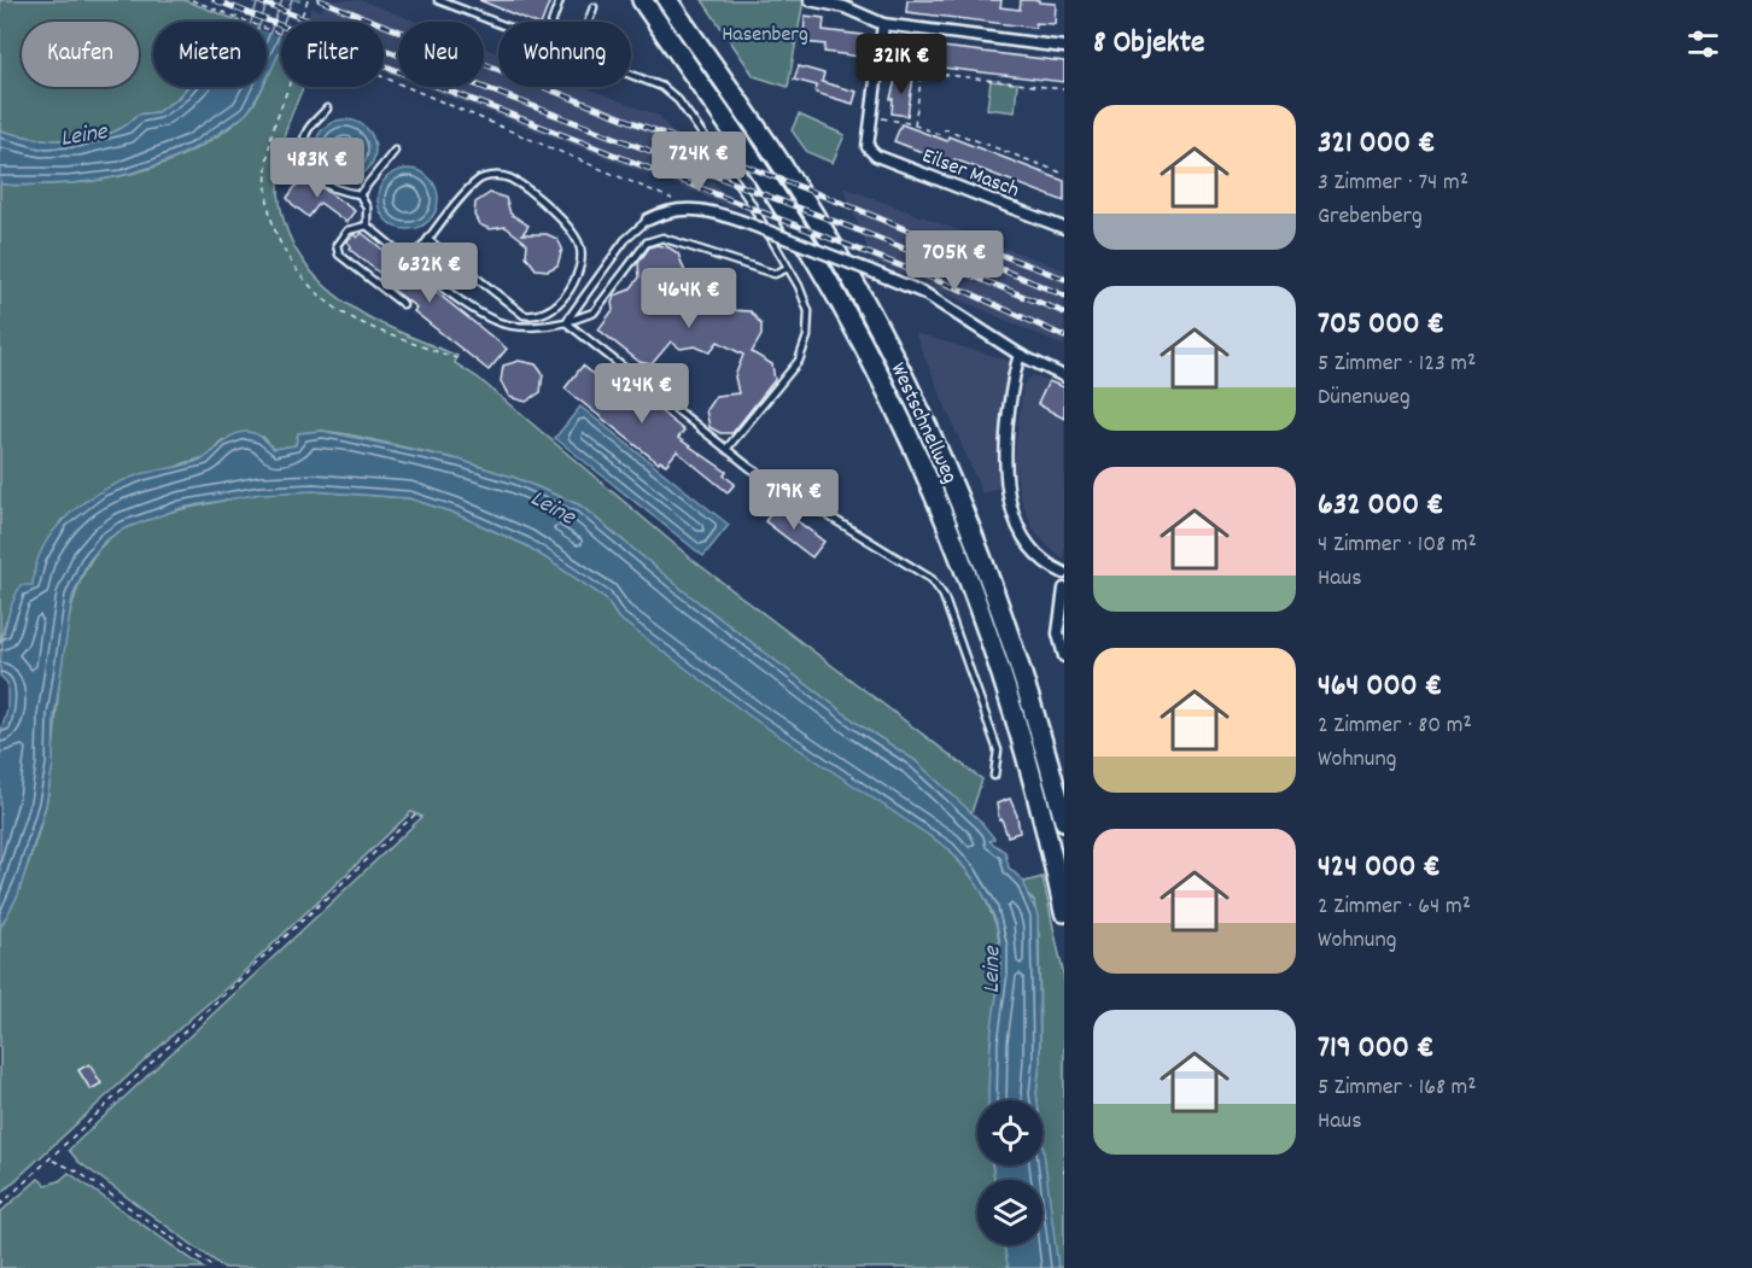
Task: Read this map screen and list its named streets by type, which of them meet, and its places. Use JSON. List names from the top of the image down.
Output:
{
  "streets": {
    "highway": ["Westschnellweg"],
    "street": ["Eilser Masch"]
  },
  "water": ["Leine"],
  "parks": ["Hasenberg"],
  "page": {
    "heading": "8 Objekte",
    "chip": [
      "Kaufen",
      "Mieten",
      "Filter",
      "Neu",
      "Wohnung"
    ],
    "price": [
      "321K €",
      "724K €",
      "483K €",
      "705K €",
      "632K €",
      "464K €",
      "424K €",
      "719K €"
    ],
    "list": [
      {
        "name": "321 000 €",
        "note": "3 Zimmer · 74 m² · Grebenberg"
      },
      {
        "name": "705 000 €",
        "note": "5 Zimmer · 123 m² · Dünenweg"
      },
      {
        "name": "632 000 €",
        "note": "4 Zimmer · 108 m² · Haus"
      },
      {
        "name": "464 000 €",
        "note": "2 Zimmer · 80 m² · Wohnung"
      },
      {
        "name": "424 000 €",
        "note": "2 Zimmer · 64 m² · Wohnung"
      },
      {
        "name": "719 000 €",
        "note": "5 Zimmer · 168 m² · Haus"
      }
    ]
  }
}
